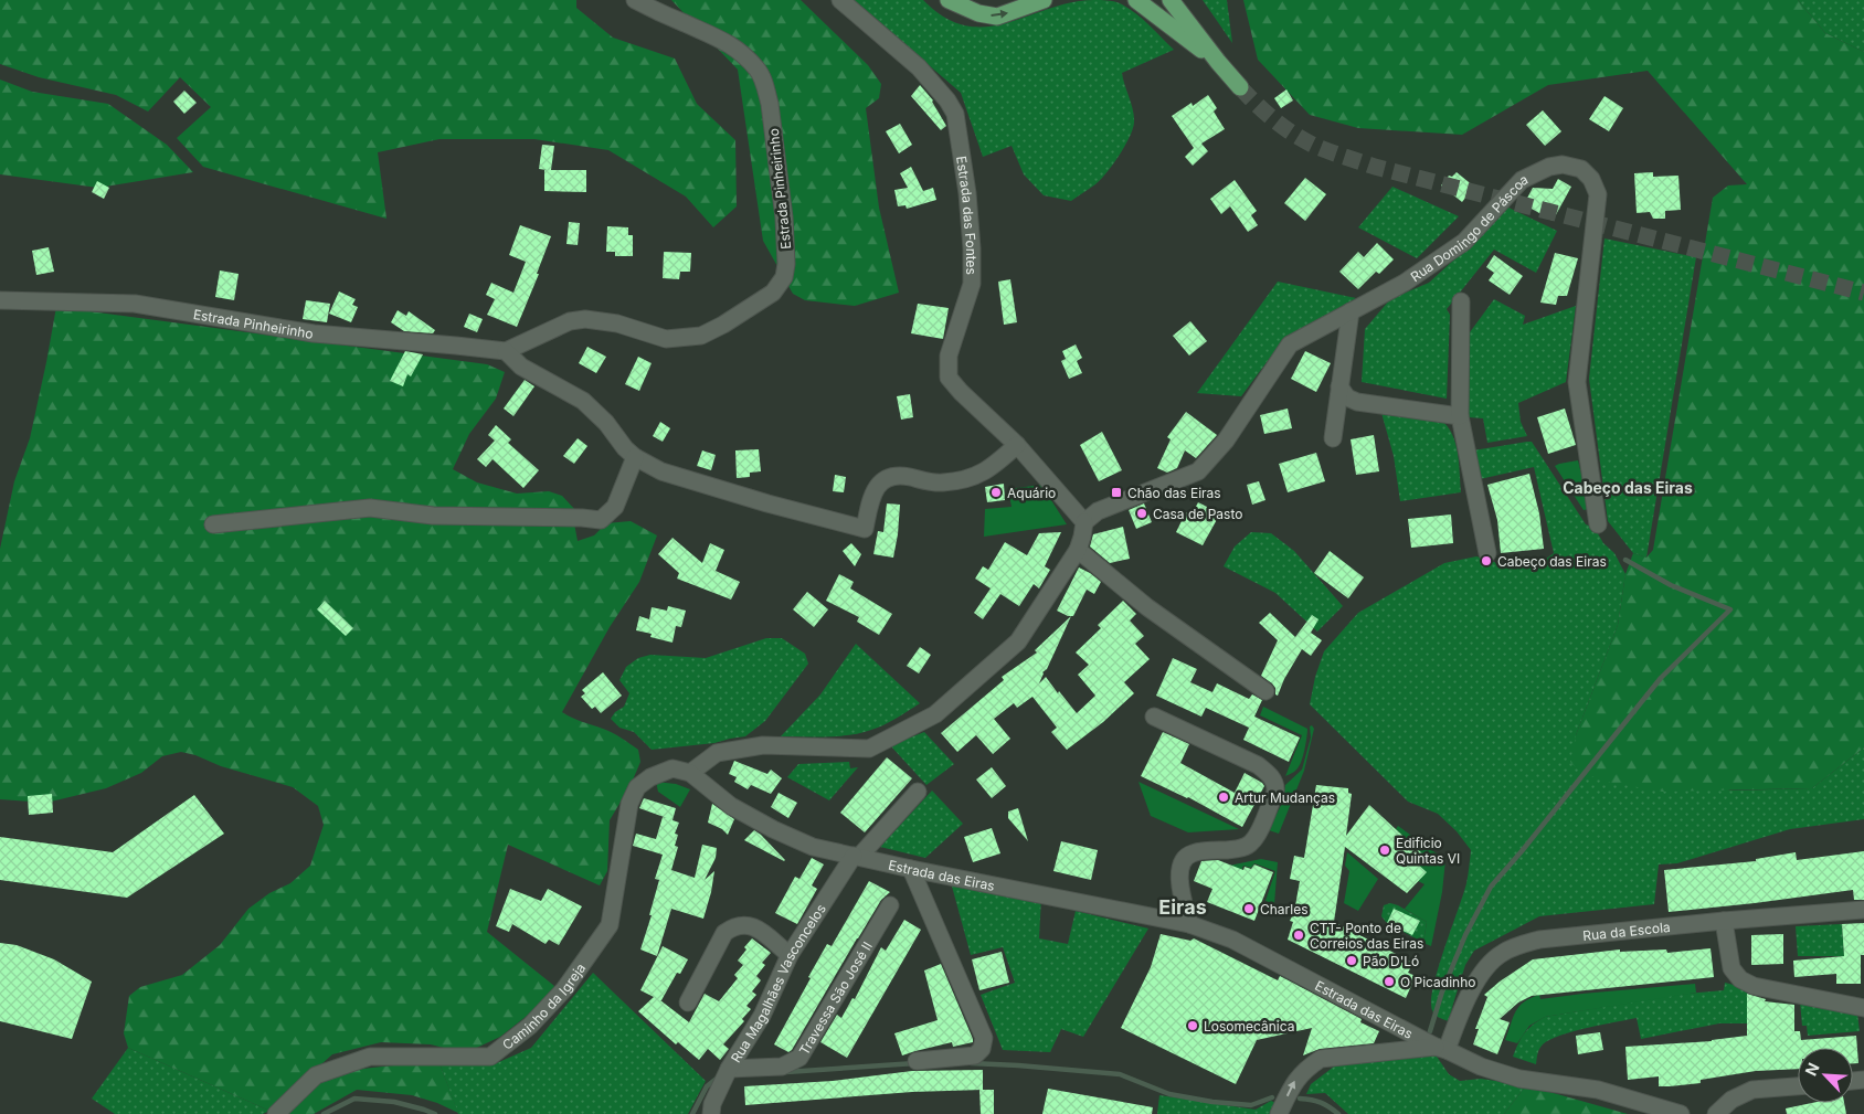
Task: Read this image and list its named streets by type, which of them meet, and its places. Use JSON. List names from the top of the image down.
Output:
{
  "streets": {
    "street": [
      "Estrada Pinheirinho",
      "Estrada das Fontes",
      "Rua Domingo de Páscoa",
      "Estrada das Eiras",
      "Rua da Escola",
      "Rua Magalhães Vasconcelos",
      "Travessa São José II",
      "Caminho da Igreja"
    ]
  },
  "crossings": [
    ["Estrada das Fontes", "Rua Domingo de Páscoa"],
    ["Estrada das Eiras", "Rua da Escola"],
    ["Estrada das Eiras", "Rua Magalhães Vasconcelos"],
    ["Estrada das Eiras", "Caminho da Igreja"],
    ["Rua Magalhães Vasconcelos", "Travessa São José II"]
  ],
  "districts": ["Cabeço das Eiras", "Eiras"],
  "places": {
    "other": [
      "Aquário",
      "Casa de Pasto",
      "Cabeço das Eiras",
      "Artur Mudanças",
      "Edificio Quintas VI",
      "Charles",
      "CTT- Ponto de Correios das Eiras",
      "Pão D'Ló",
      "O Picadinho",
      "Losomecânica"
    ],
    "transit": ["Chão das Eiras"]
  },
  "north": "top left"
}
